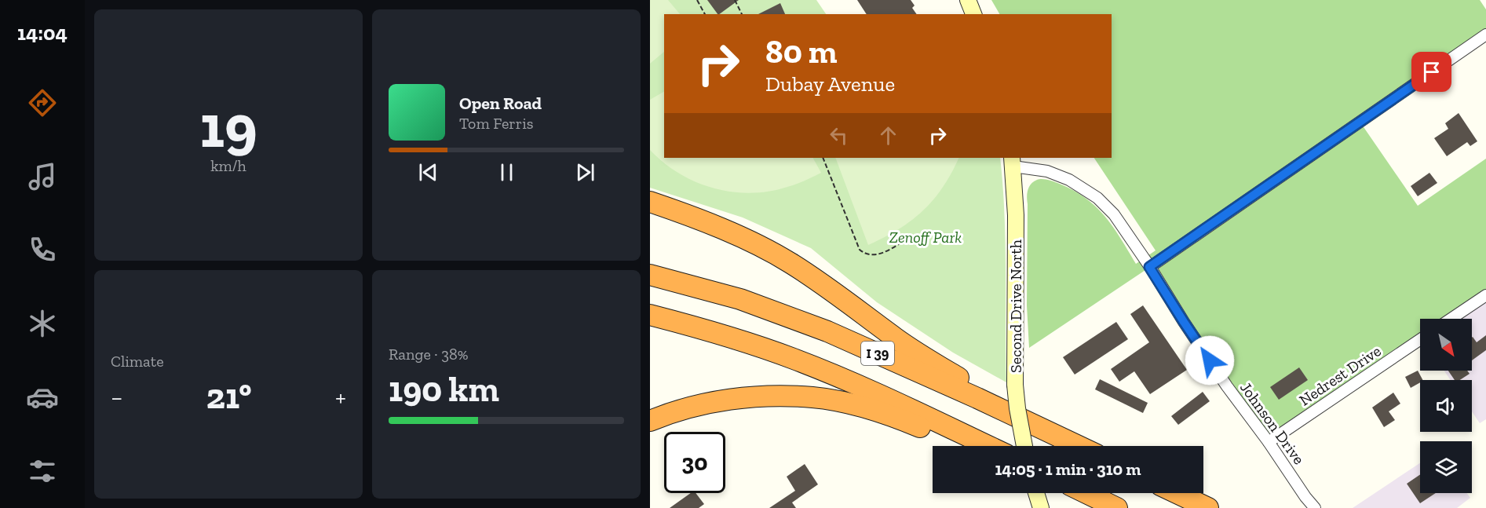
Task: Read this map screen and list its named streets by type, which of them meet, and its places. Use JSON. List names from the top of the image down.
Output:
{
  "streets": {
    "highway": ["I 39"],
    "street": ["Second Drive North", "Nedrest Drive", "Johnson Drive"]
  },
  "crossings": [
    ["Second Drive North", "Johnson Drive"],
    ["Nedrest Drive", "Johnson Drive"]
  ],
  "parks": ["Zenoff Park"],
  "north": "bottom right",
  "page": {
    "tabs": "14:04",
    "tile": [
      ["19", "km/h"],
      "Climate",
      ["Range · 38%", "190 km"]
    ],
    "turn": ["80 m", "Dubay Avenue"],
    "song": ["Open Road", "Tom Ferris"],
    "heat": ["−", "21°", "+"],
    "limit": "30",
    "trip": "14:05 · 1 min · 310 m"
  }
}
